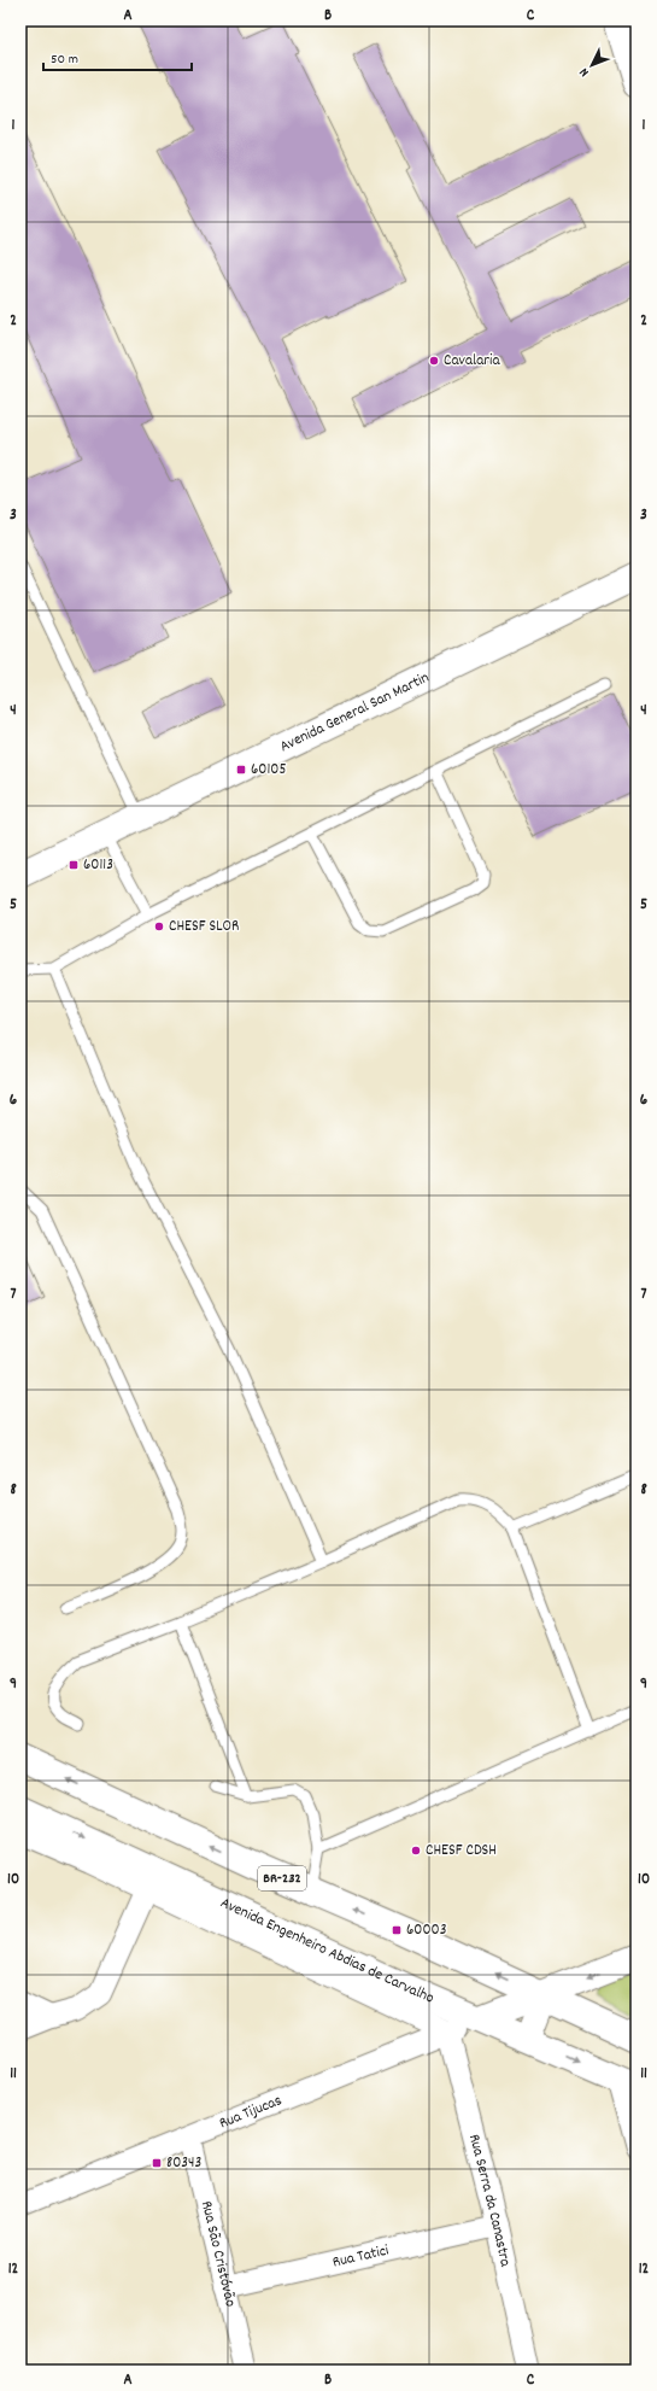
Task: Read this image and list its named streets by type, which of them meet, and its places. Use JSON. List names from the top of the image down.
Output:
{
  "streets": {
    "main road": ["Avenida General San Martin", "BR-232", "Avenida Engenheiro Abdias de Carvalho"],
    "street": [
      "Rua Tijucas",
      "Rua Serra da Canastra",
      "Rua São Cristóvão",
      "Rua Tatici"
    ]
  },
  "crossings": [
    ["Avenida Engenheiro Abdias de Carvalho", "Rua Tijucas"],
    ["Rua Tijucas", "Rua Serra da Canastra"],
    ["Rua Tijucas", "Rua São Cristóvão"],
    ["Rua Serra da Canastra", "Rua Tatici"],
    ["Rua São Cristóvão", "Rua Tatici"]
  ],
  "places": {
    "other": ["Cavalaria", "CHESF SLOR", "CHESF CDSH"],
    "transit": [
      "60105",
      "60113",
      "60003",
      "80343"
    ]
  },
  "scale_bar": "50 m",
  "north": "bottom left",
  "grid": {
    "columns": ["A", "B", "C"],
    "rows": [
      "1",
      "2",
      "3",
      "4",
      "5",
      "6",
      "7",
      "8",
      "9",
      "10",
      "11",
      "12"
    ]
  }
}
